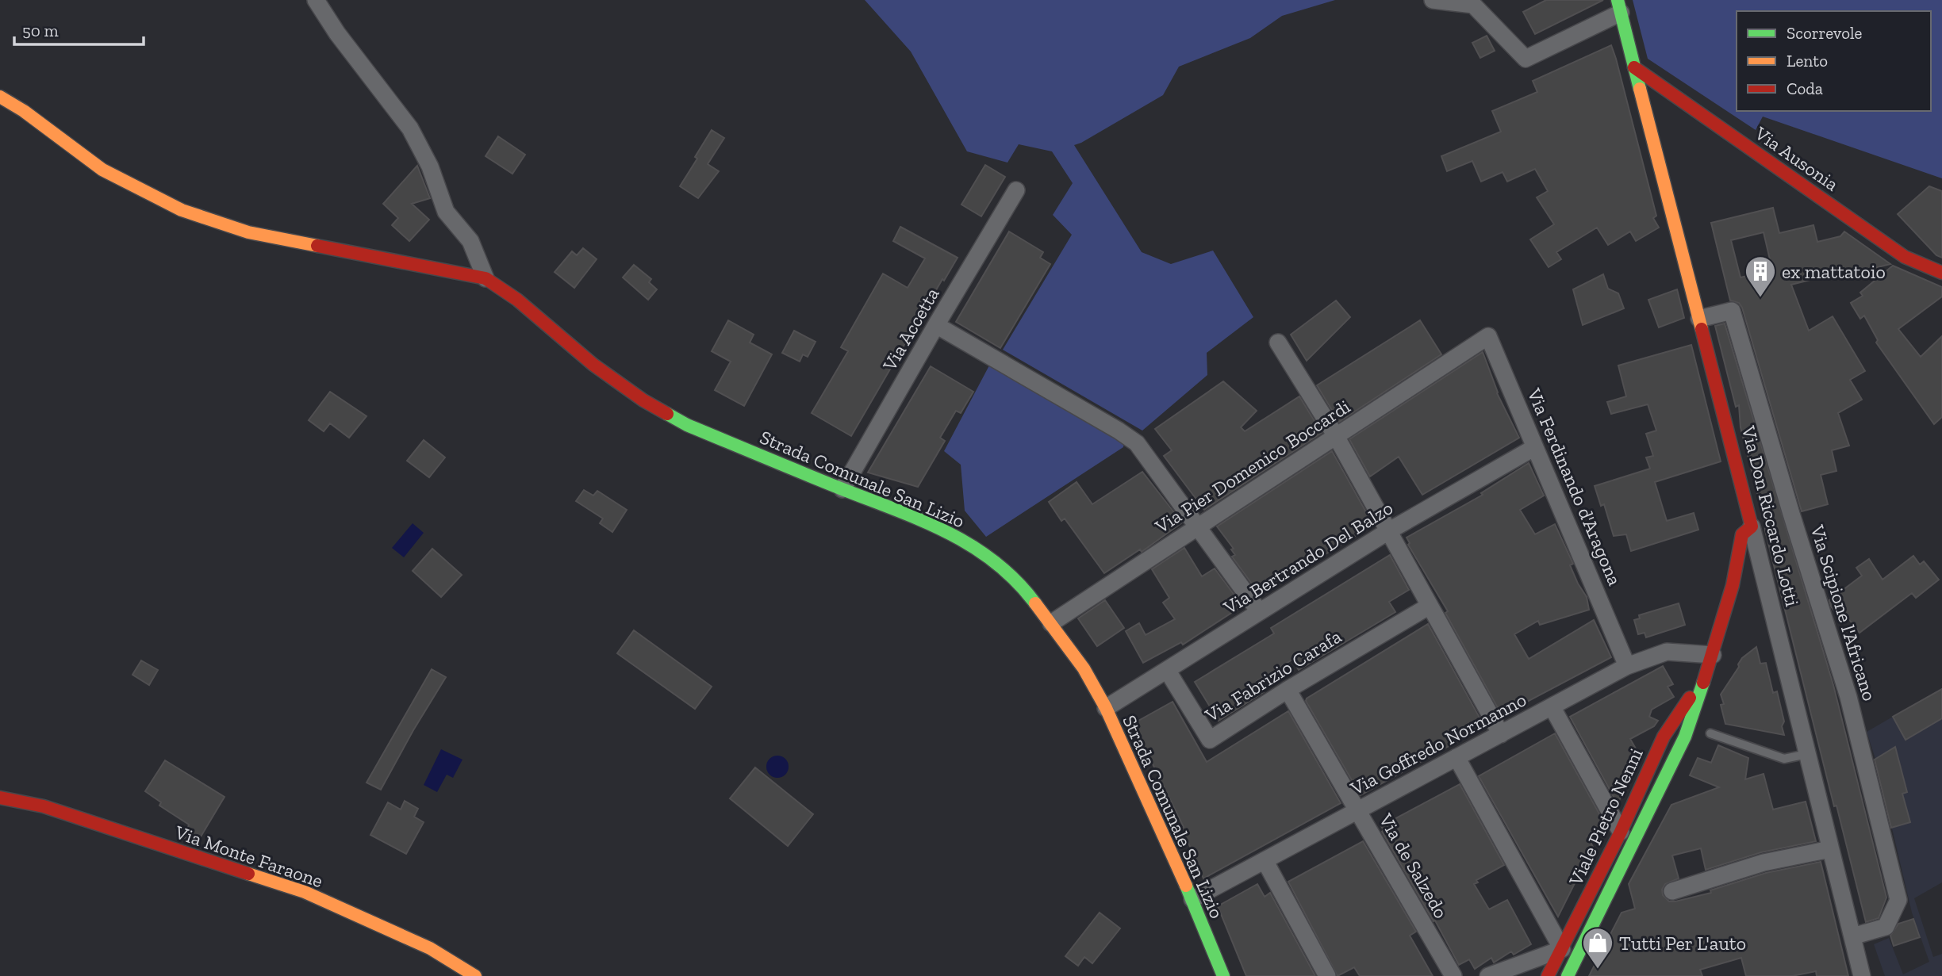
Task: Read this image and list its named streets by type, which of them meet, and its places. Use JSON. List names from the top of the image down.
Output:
{
  "streets": {
    "street": [
      "Via Ausonia",
      "Via Accetta",
      "Via Pier Domenico Boccardi",
      "Strada Comunale San Lizio",
      "Via Ferdinando d'Aragona",
      "Via Don Riccardo Lotti",
      "Via Bertrando Del Balzo",
      "Via Scipione l'Africano",
      "Via Fabrizio Carafa",
      "Via Goffredo Normanno",
      "Viale Pietro Nenni",
      "Via Monte Faraone",
      "Via de Salzedo"
    ]
  },
  "crossings": [
    ["Via Ausonia", "Via Don Riccardo Lotti"],
    ["Via Accetta", "Strada Comunale San Lizio"],
    ["Via Pier Domenico Boccardi", "Strada Comunale San Lizio"],
    ["Via Pier Domenico Boccardi", "Via Ferdinando d'Aragona"],
    ["Strada Comunale San Lizio", "Via Bertrando Del Balzo"],
    ["Strada Comunale San Lizio", "Via Goffredo Normanno"],
    ["Via Ferdinando d'Aragona", "Via Bertrando Del Balzo"],
    ["Via Ferdinando d'Aragona", "Via Goffredo Normanno"],
    ["Via Don Riccardo Lotti", "Via Scipione l'Africano"],
    ["Via Don Riccardo Lotti", "Viale Pietro Nenni"],
    ["Via Bertrando Del Balzo", "Via Fabrizio Carafa"],
    ["Via Fabrizio Carafa", "Via de Salzedo"],
    ["Via Goffredo Normanno", "Viale Pietro Nenni"],
    ["Via Goffredo Normanno", "Via de Salzedo"]
  ],
  "places": {
    "building": ["ex mattatoio"],
    "shop": ["Tutti Per L'auto"]
  },
  "legend": ["Scorrevole", "Lento", "Coda"],
  "scale_bar": "50 m"
}
